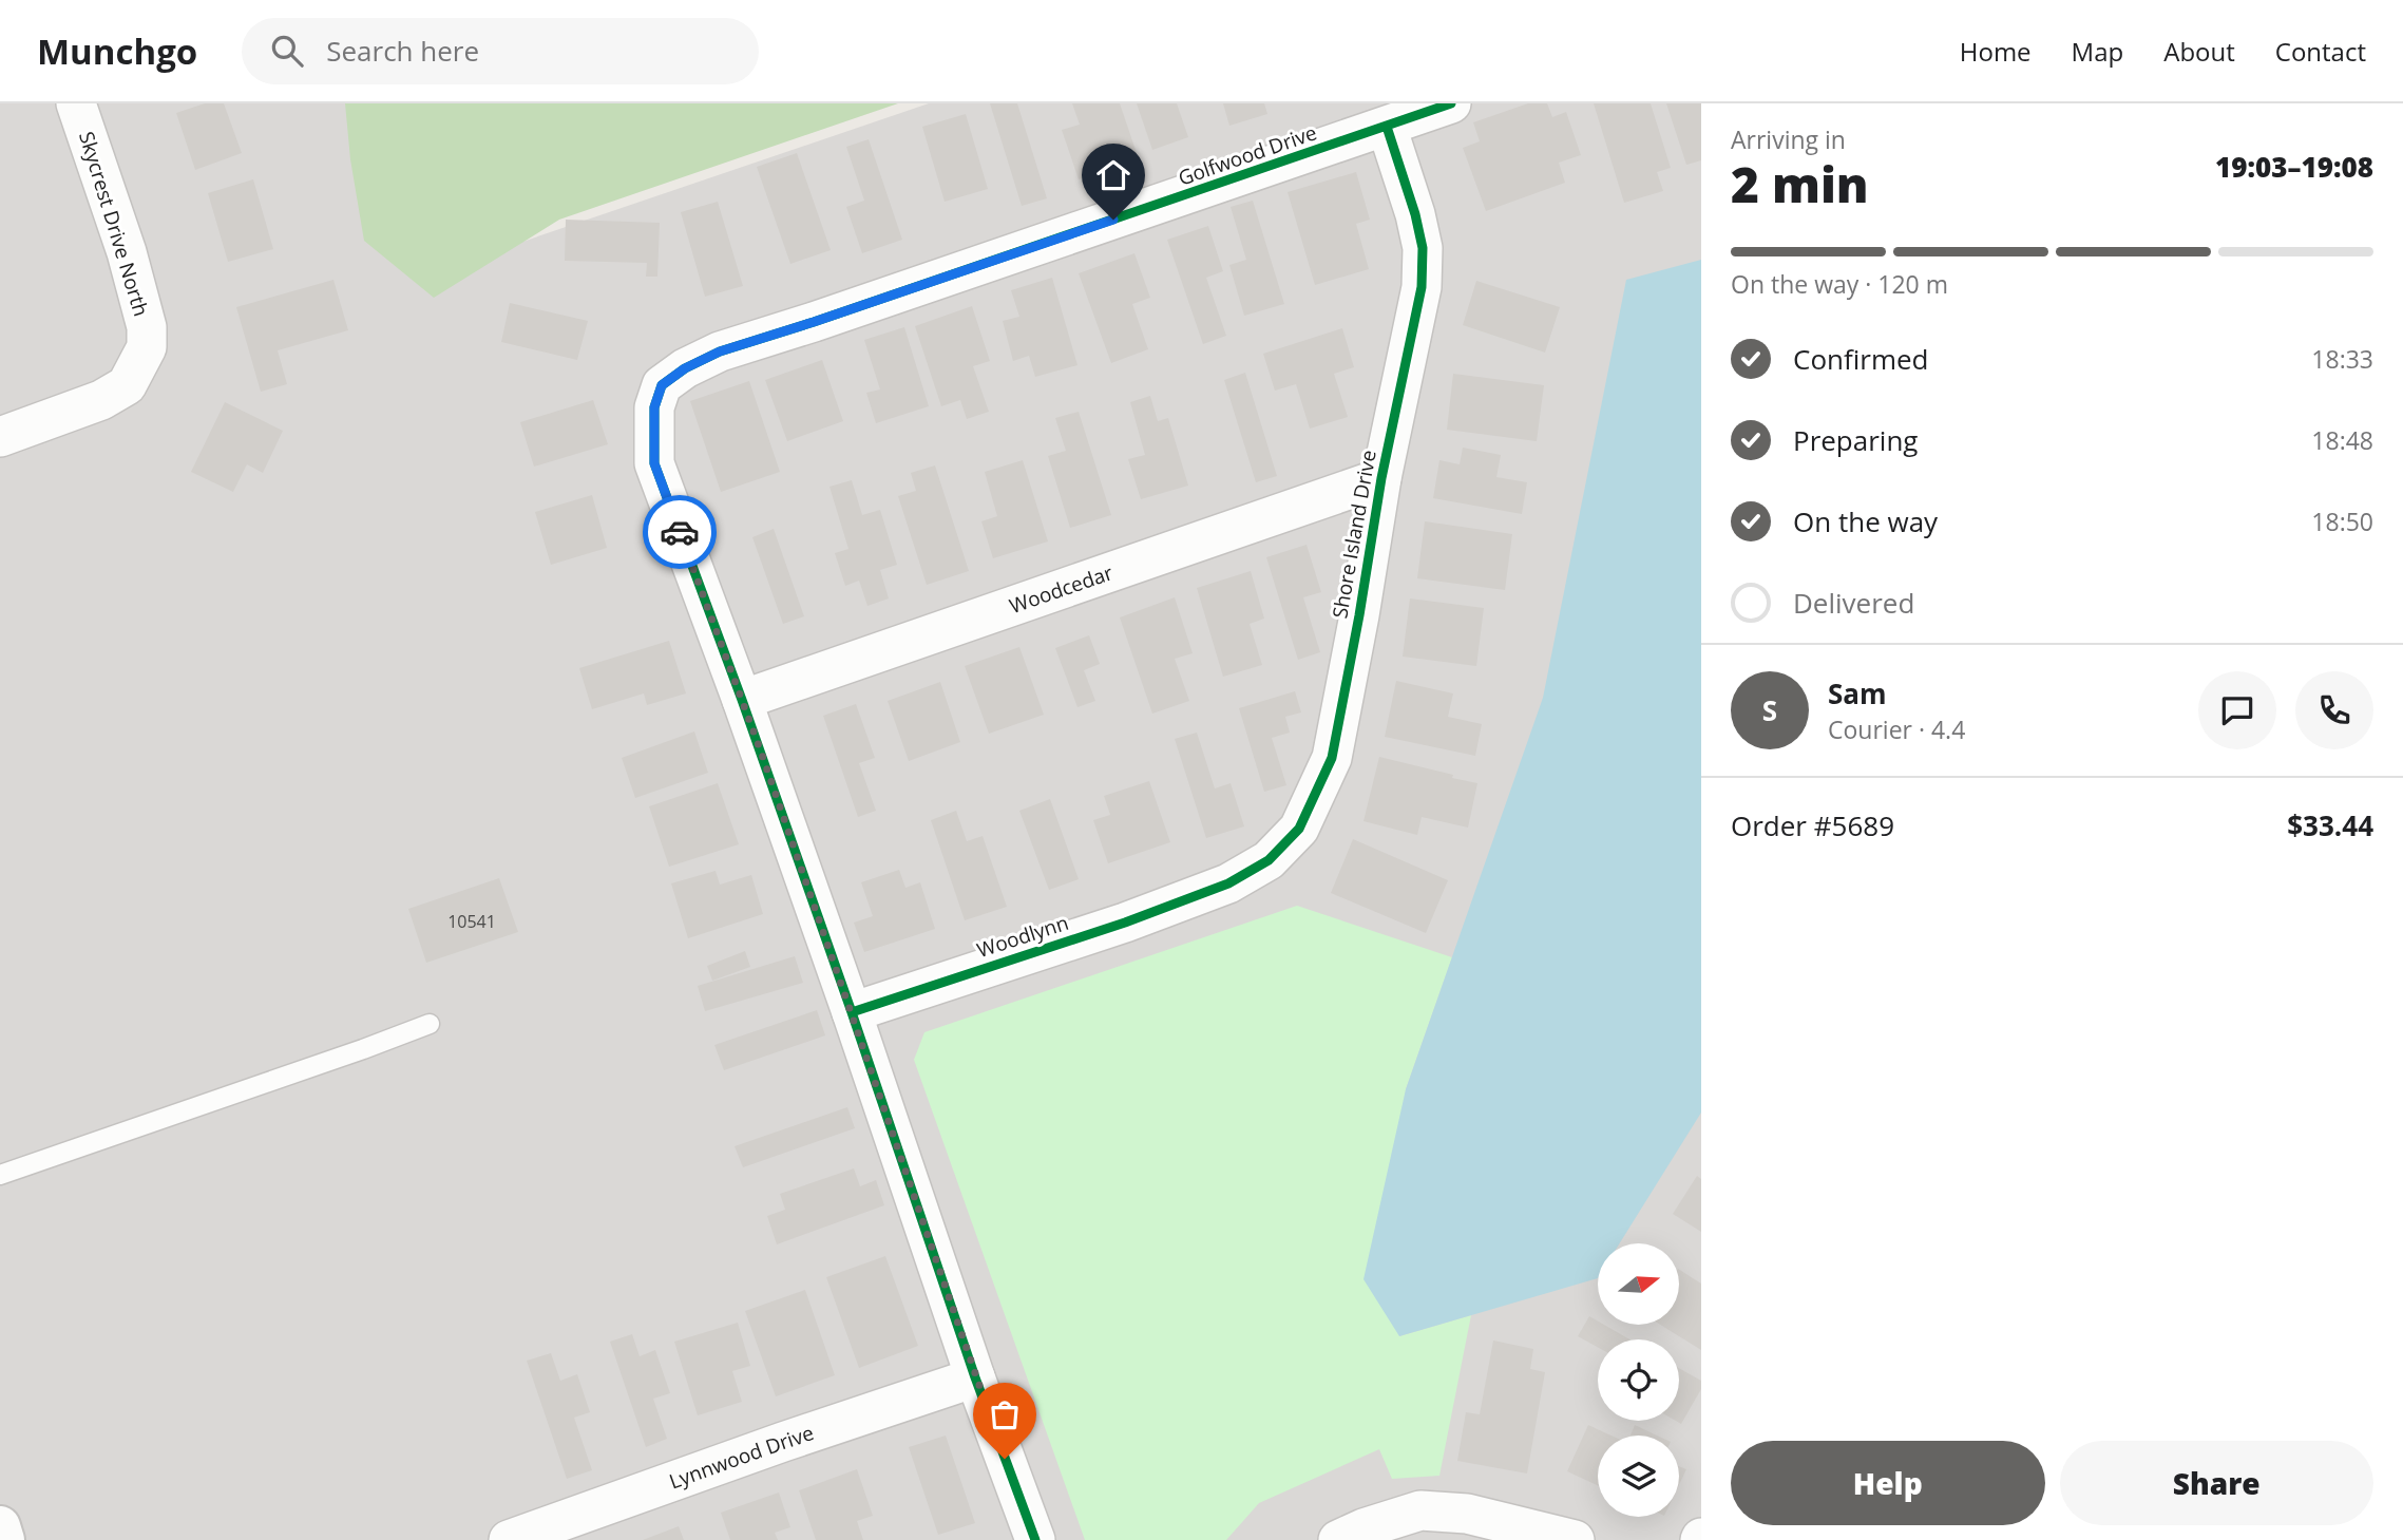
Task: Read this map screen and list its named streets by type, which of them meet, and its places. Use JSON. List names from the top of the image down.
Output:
{
  "streets": {
    "street": [
      "Golfwood Drive",
      "Skycrest Drive North",
      "Shore Island Drive",
      "Woodcedar",
      "Woodlynn",
      "Lynnwood Drive"
    ]
  },
  "crossings": [
    ["Golfwood Drive", "Shore Island Drive"],
    ["Golfwood Drive", "Woodcedar"],
    ["Shore Island Drive", "Woodcedar"],
    ["Shore Island Drive", "Woodlynn"]
  ],
  "house_numbers": ["10541"],
  "north": "right",
  "page": {
    "header": "Munchgo",
    "search": "Search here",
    "nav": [
      "Home",
      "Map",
      "About",
      "Contact"
    ],
    "heading": ["2 min", "Arriving in", "19:03–19:08"],
    "panel": [
      "Sam",
      "Courier · 4.4",
      "Order #5689",
      "$33.44"
    ],
    "bar": "On the way · 120 m",
    "list": [
      ["Confirmed", "18:33"],
      ["Preparing", "18:48"],
      ["On the way", "18:50"],
      "Delivered"
    ],
    "round": "S",
    "buttons": ["Help", "Share"]
  }
}
